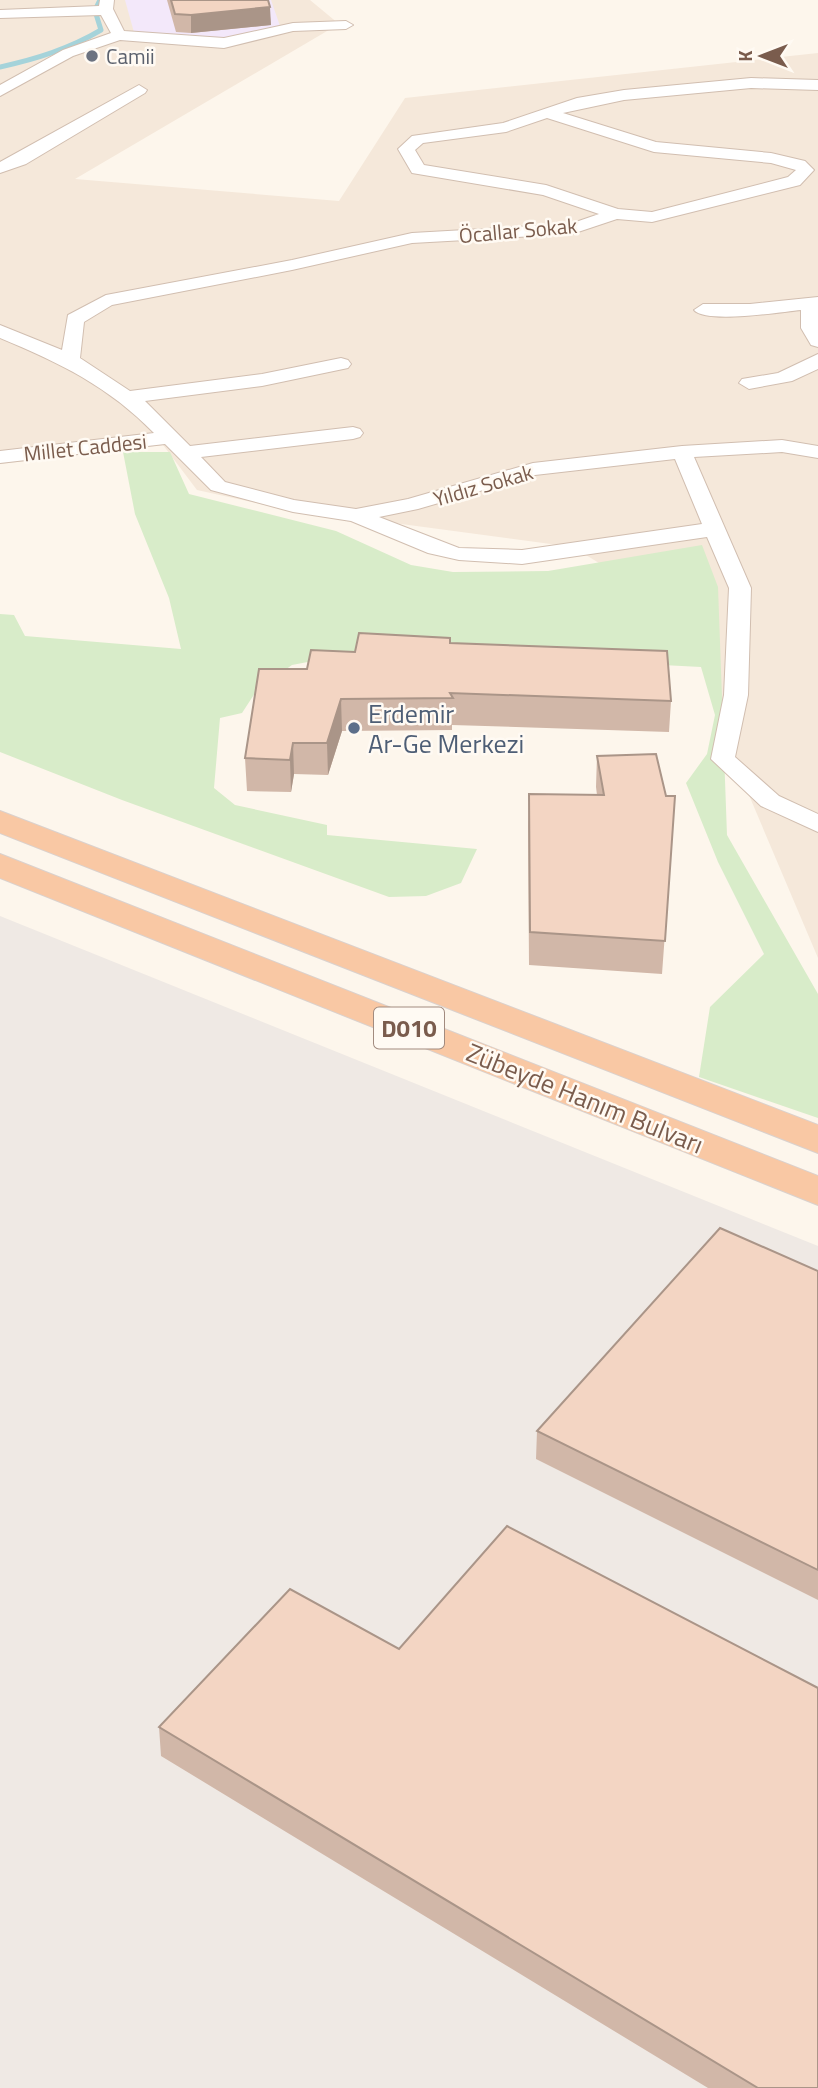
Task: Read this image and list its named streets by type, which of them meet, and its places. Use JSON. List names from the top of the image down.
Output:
{
  "streets": {
    "highway": ["D010", "Zübeyde Hanım Bulvarı"],
    "street": ["Öcallar Sokak", "Millet Caddesi", "Yıldız Sokak"]
  },
  "crossings": [
    ["Millet Caddesi", "Yıldız Sokak"]
  ],
  "places": ["Camii", "Erdemir Ar-Ge Merkezi"],
  "north": "left"
}
